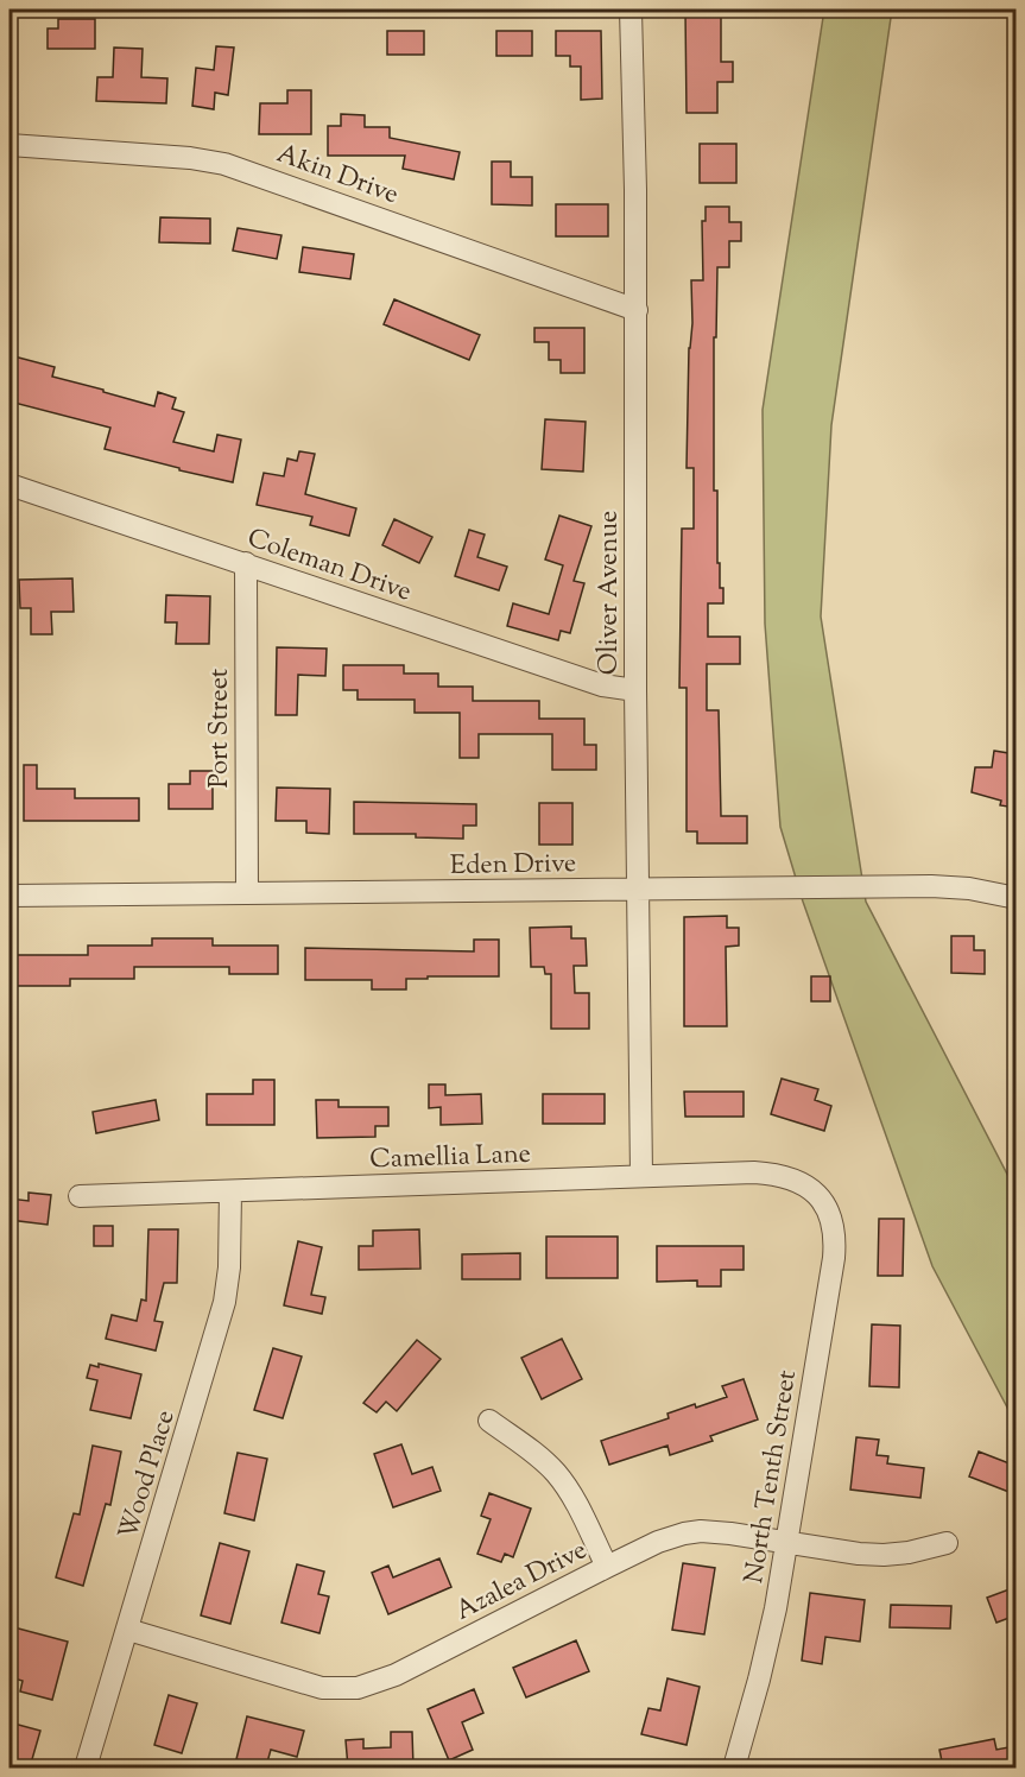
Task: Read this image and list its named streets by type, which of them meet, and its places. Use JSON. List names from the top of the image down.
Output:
{
  "streets": {
    "street": [
      "Akin Drive",
      "Coleman Drive",
      "Oliver Avenue",
      "Port Street",
      "Eden Drive",
      "Camellia Lane",
      "Wood Place",
      "North Tenth Street",
      "Azalea Drive"
    ]
  },
  "crossings": [
    ["Akin Drive", "Oliver Avenue"],
    ["Coleman Drive", "Oliver Avenue"],
    ["Coleman Drive", "Port Street"],
    ["Oliver Avenue", "Eden Drive"],
    ["Oliver Avenue", "Camellia Lane"],
    ["Port Street", "Eden Drive"],
    ["Camellia Lane", "Wood Place"],
    ["Camellia Lane", "North Tenth Street"],
    ["Wood Place", "Azalea Drive"],
    ["North Tenth Street", "Azalea Drive"]
  ]
}
